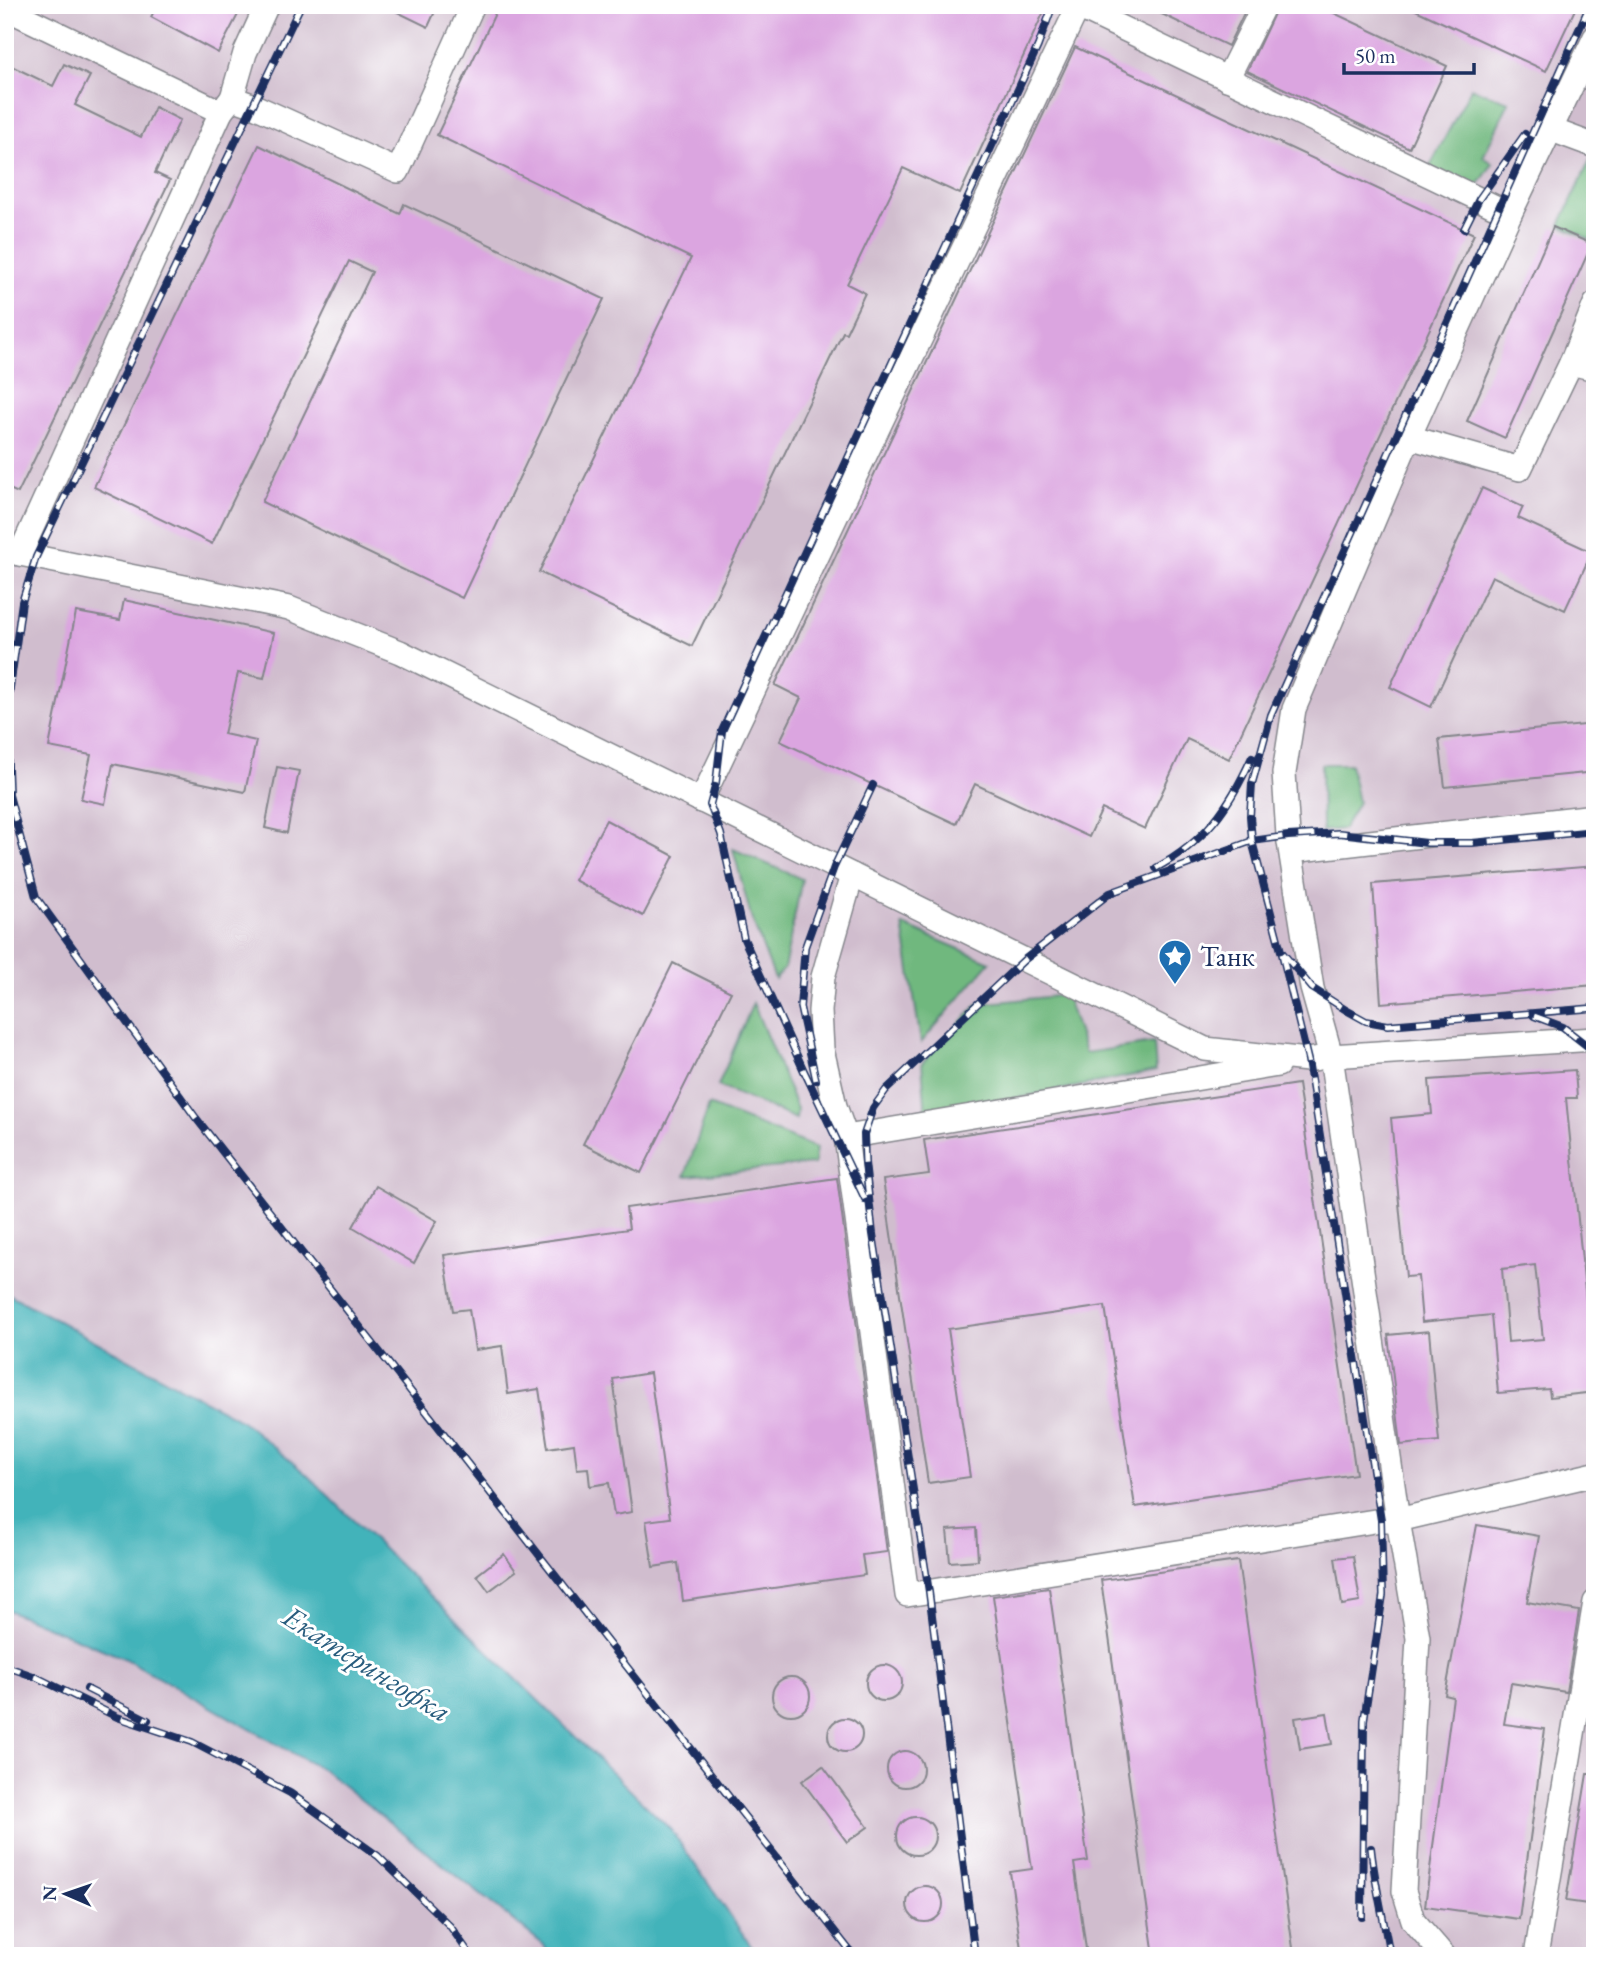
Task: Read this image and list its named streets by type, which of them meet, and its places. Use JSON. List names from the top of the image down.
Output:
{
  "water": ["Екатерингофка"],
  "places": {
    "place": ["Танк"]
  },
  "scale_bar": "50 m",
  "north": "left"
}
